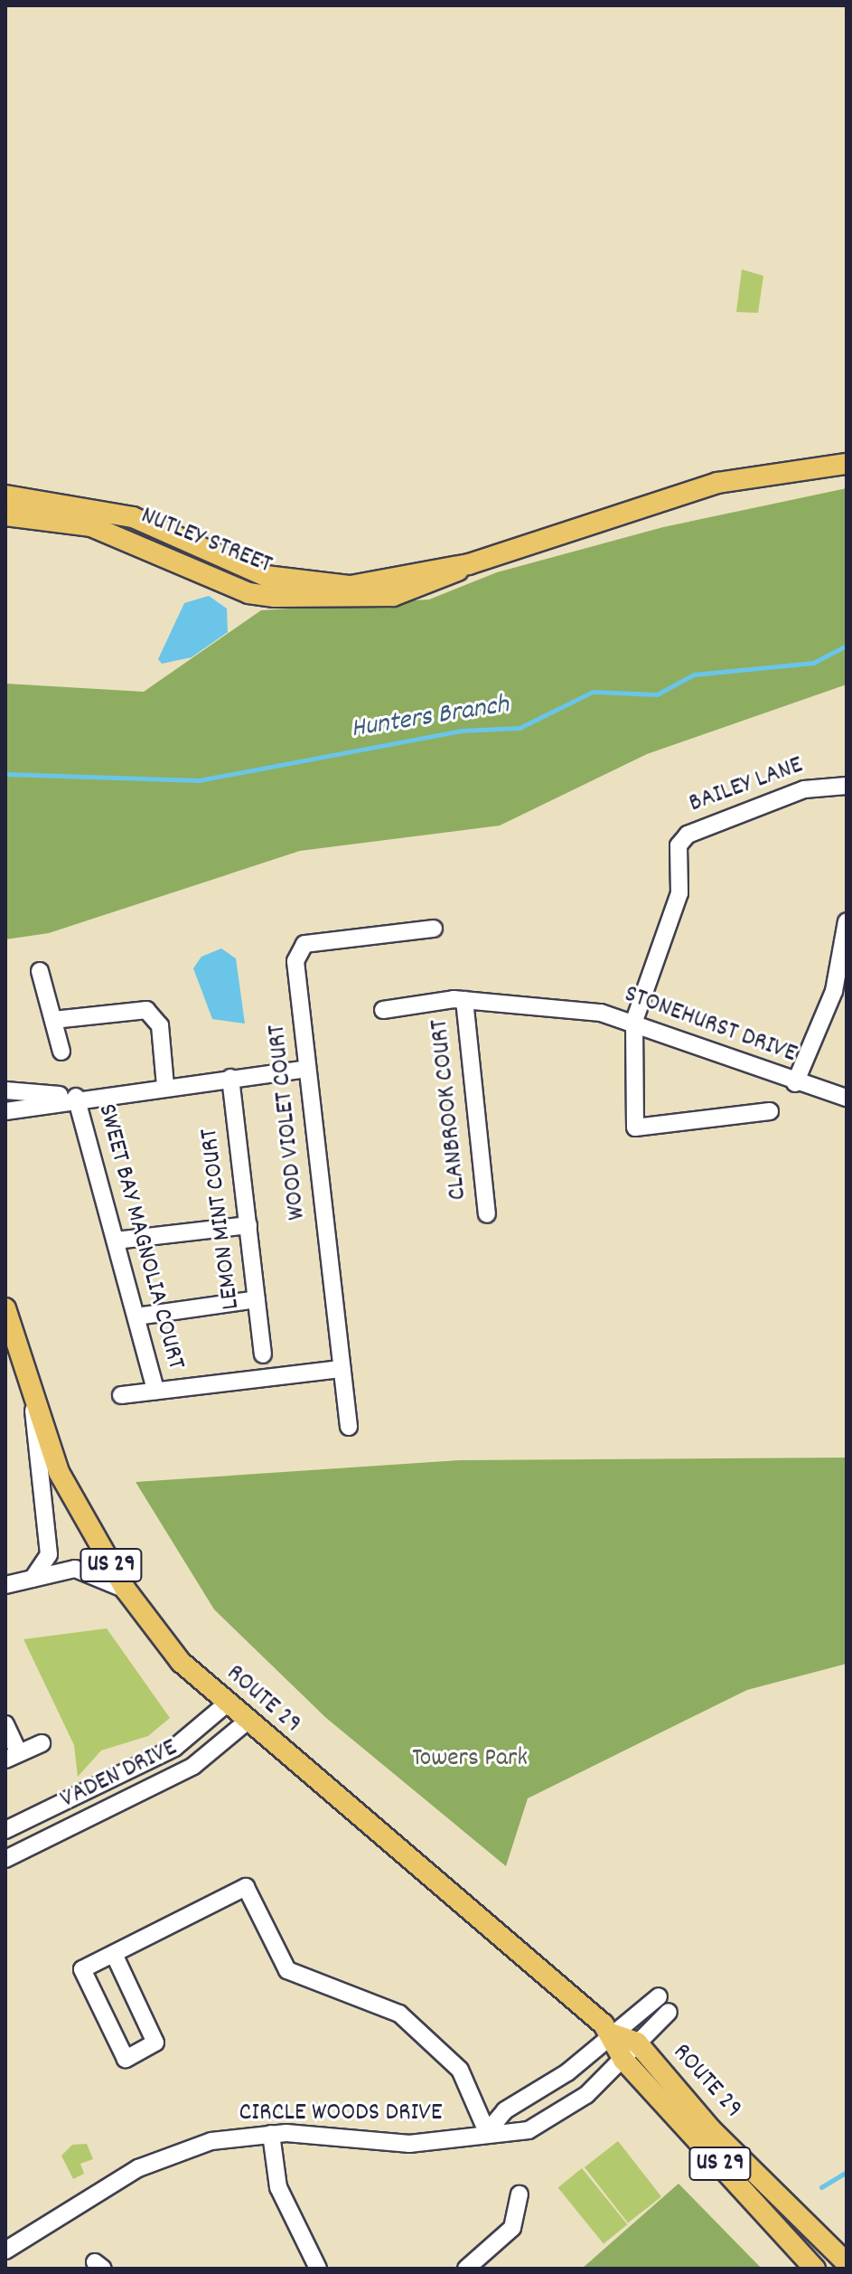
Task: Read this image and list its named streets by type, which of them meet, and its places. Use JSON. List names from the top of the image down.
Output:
{
  "streets": {
    "main road": ["NUTLEY STREET", "US 29", "ROUTE 29"],
    "street": [
      "BAILEY LANE",
      "STONEHURST DRIVE",
      "CLANBROOK COURT",
      "WOOD VIOLET COURT",
      "LEMON MINT COURT",
      "SWEET BAY MAGNOLIA COURT",
      "VADEN DRIVE",
      "CIRCLE WOODS DRIVE"
    ]
  },
  "crossings": [
    ["BAILEY LANE", "STONEHURST DRIVE"],
    ["STONEHURST DRIVE", "CLANBROOK COURT"],
    ["ROUTE 29", "VADEN DRIVE"],
    ["ROUTE 29", "CIRCLE WOODS DRIVE"]
  ],
  "water": ["Hunters Branch"],
  "parks": ["Towers Park"]
}
